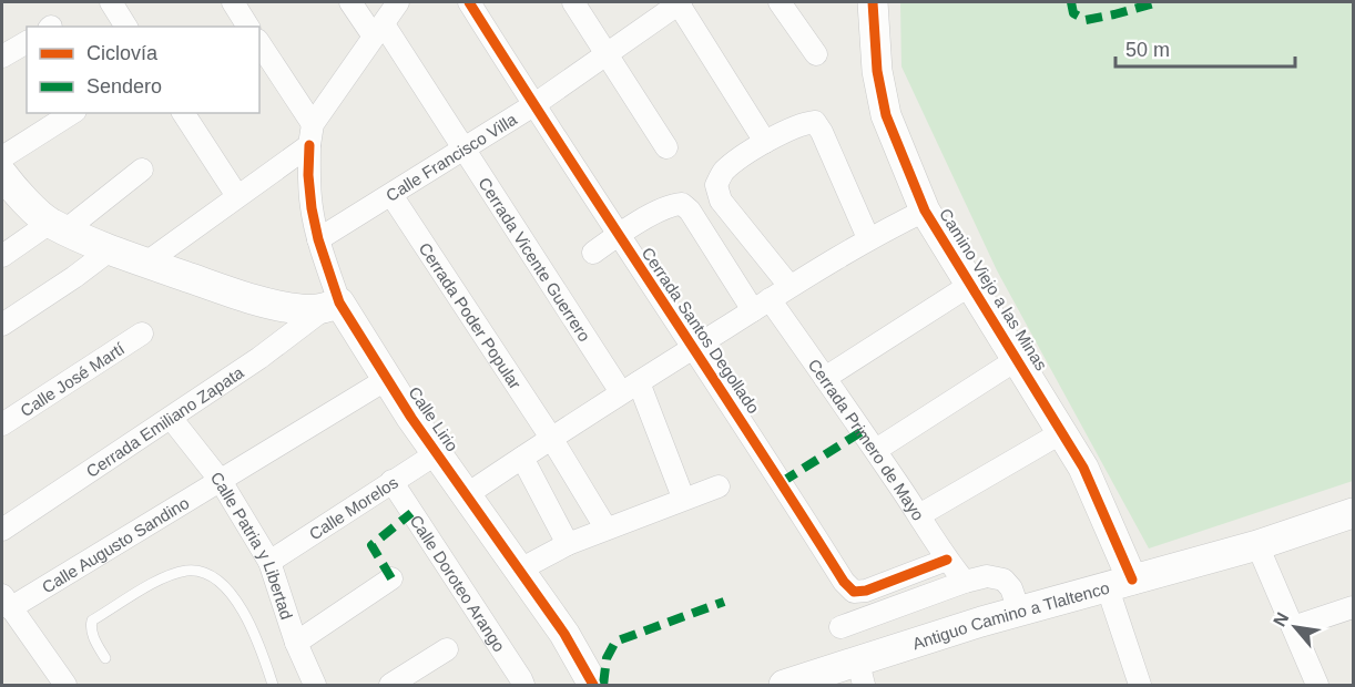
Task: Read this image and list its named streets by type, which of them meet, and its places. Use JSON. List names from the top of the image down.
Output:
{
  "streets": {
    "street": [
      "Calle Francisco Villa",
      "Cerrada Vicente Guerrero",
      "Camino Viejo a las Minas",
      "Cerrada Poder Popular",
      "Cerrada Santos Degollado",
      "Calle José Martí",
      "Calle Lirio",
      "Cerrada Emiliano Zapata",
      "Cerrada Primero de Mayo",
      "Calle Morelos",
      "Calle Augusto Sandino",
      "Calle Patria y Libertad",
      "Calle Doroteo Arango",
      "Antiguo Camino a Tlaltenco"
    ]
  },
  "crossings": [
    ["Calle Francisco Villa", "Cerrada Vicente Guerrero"],
    ["Calle Francisco Villa", "Cerrada Poder Popular"],
    ["Calle Francisco Villa", "Cerrada Santos Degollado"],
    ["Calle Francisco Villa", "Calle Lirio"],
    ["Camino Viejo a las Minas", "Antiguo Camino a Tlaltenco"],
    ["Cerrada Santos Degollado", "Cerrada Primero de Mayo"],
    ["Calle Lirio", "Cerrada Emiliano Zapata"],
    ["Calle Lirio", "Calle Morelos"],
    ["Calle Lirio", "Calle Augusto Sandino"],
    ["Cerrada Emiliano Zapata", "Calle Patria y Libertad"],
    ["Calle Morelos", "Calle Patria y Libertad"],
    ["Calle Morelos", "Calle Doroteo Arango"],
    ["Calle Augusto Sandino", "Calle Patria y Libertad"]
  ],
  "legend": ["Ciclovía", "Sendero"],
  "scale_bar": "50 m",
  "north": "top left"
}
